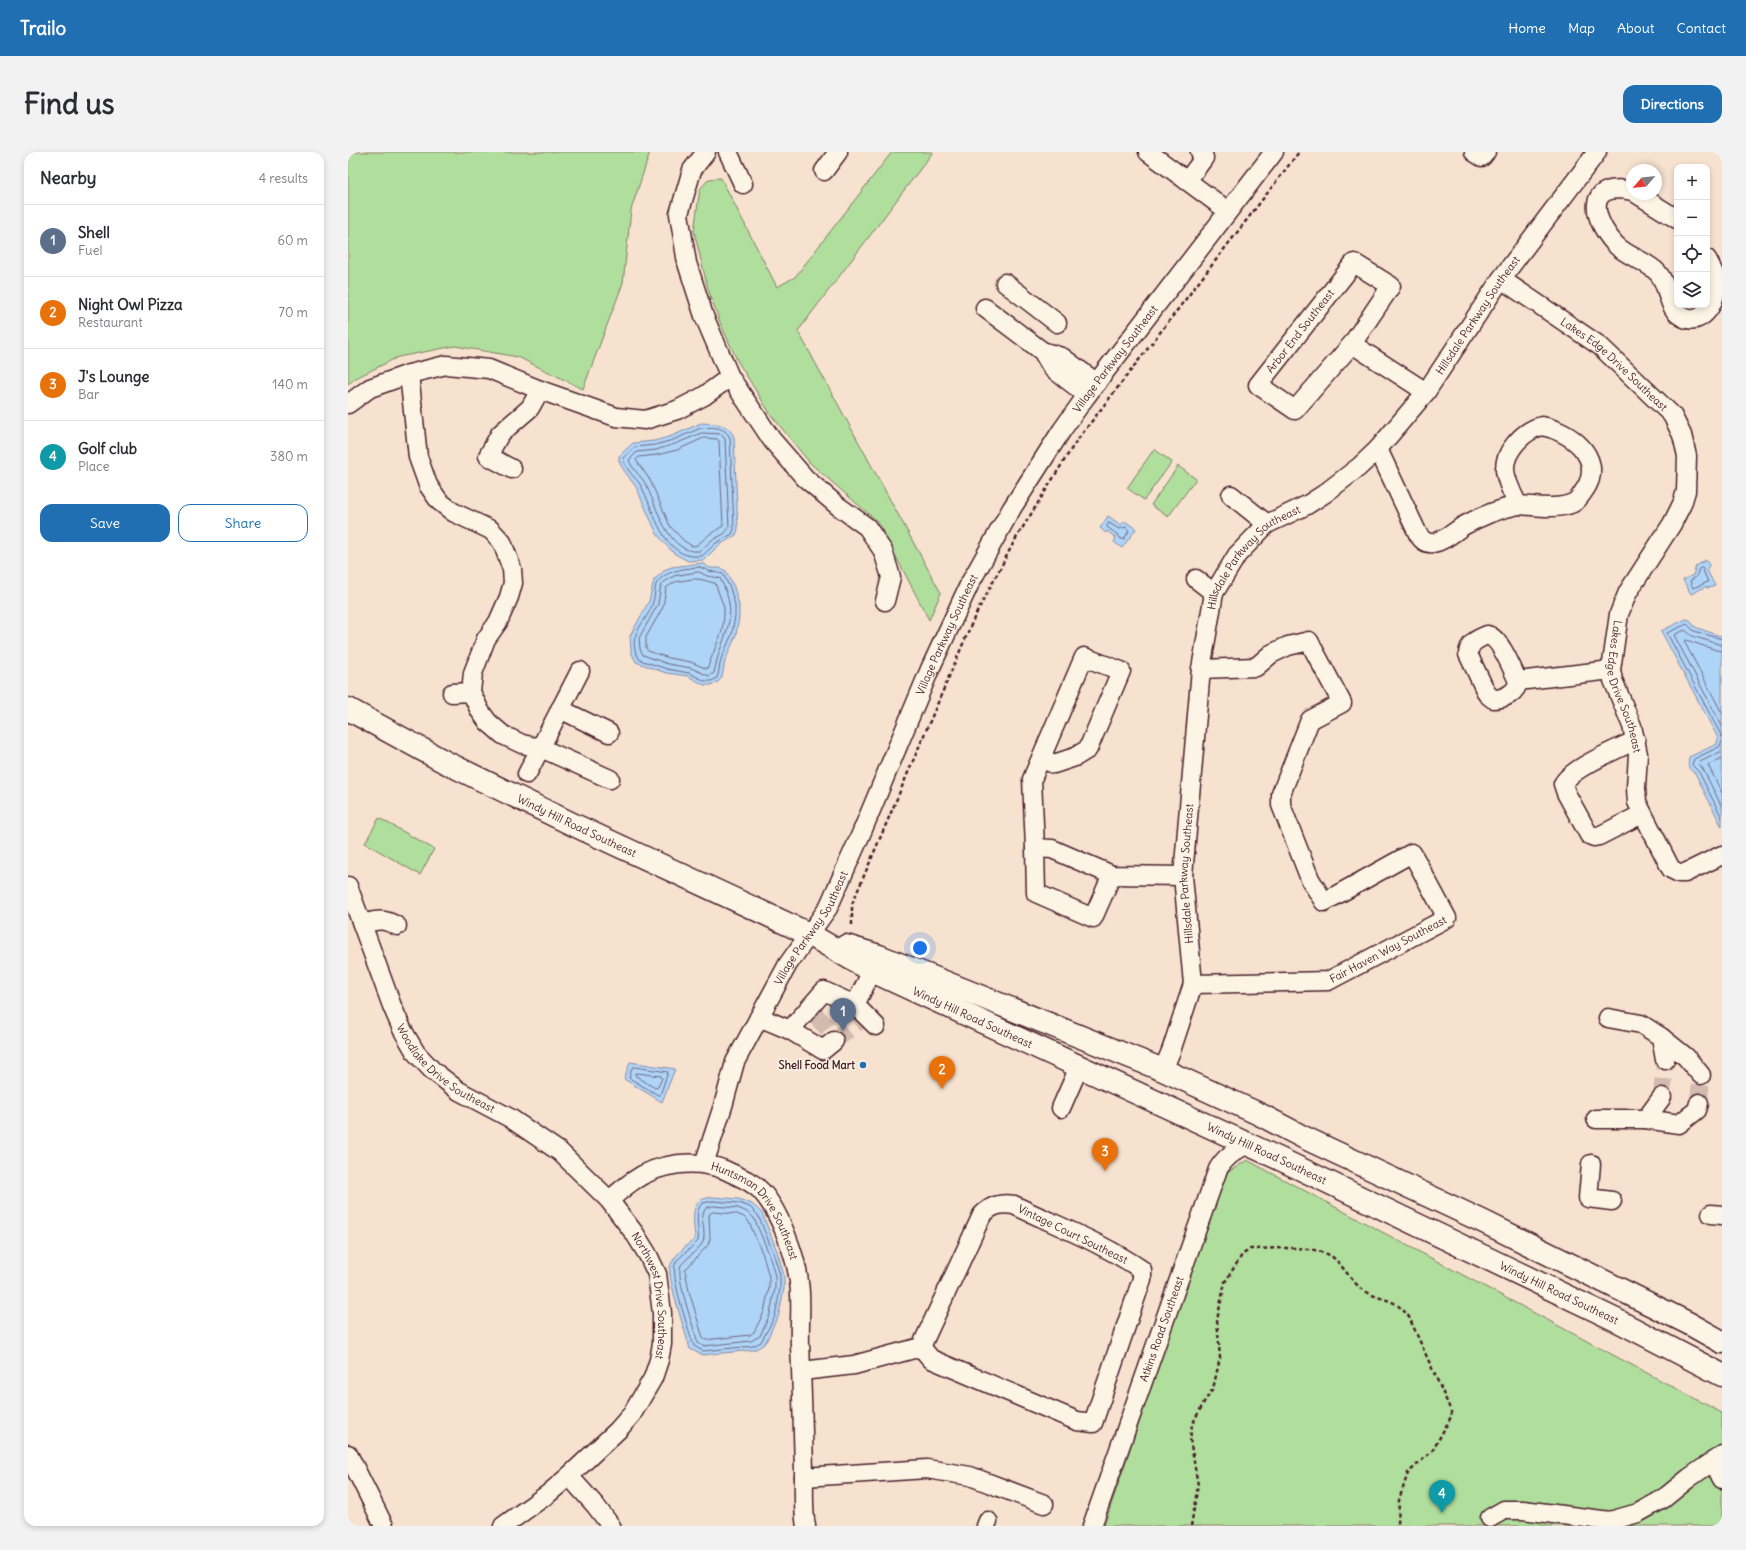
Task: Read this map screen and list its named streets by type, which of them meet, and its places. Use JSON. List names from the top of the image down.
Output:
{
  "streets": {
    "main road": ["Windy Hill Road Southeast"],
    "street": [
      "Hillsdale Parkway Southeast",
      "Arbor End Southeast",
      "Village Parkway Southeast",
      "Lakes Edge Drive Southeast",
      "Fair Haven Way Southeast",
      "Woodlake Drive Southeast",
      "Huntsman Drive Southeast",
      "Vintage Court Southeast",
      "Northwest Drive Southeast",
      "Atkins Road Southeast"
    ]
  },
  "crossings": [
    ["Hillsdale Parkway Southeast", "Lakes Edge Drive Southeast"],
    ["Hillsdale Parkway Southeast", "Windy Hill Road Southeast"],
    ["Hillsdale Parkway Southeast", "Fair Haven Way Southeast"],
    ["Village Parkway Southeast", "Windy Hill Road Southeast"],
    ["Village Parkway Southeast", "Huntsman Drive Southeast"],
    ["Windy Hill Road Southeast", "Atkins Road Southeast"],
    ["Woodlake Drive Southeast", "Huntsman Drive Southeast"],
    ["Woodlake Drive Southeast", "Northwest Drive Southeast"],
    ["Huntsman Drive Southeast", "Northwest Drive Southeast"]
  ],
  "places": ["Shell Food Mart"],
  "north": "bottom left",
  "page": {
    "header": "Trailo",
    "nav": [
      "Home",
      "Map",
      "About",
      "Contact"
    ],
    "buttons": [
      "Directions",
      ["Save", "Share"]
    ],
    "title": "Find us",
    "heading": ["Nearby", "4 results"],
    "map_buttons": ["+", "−"],
    "list": [
      {
        "mark": "1",
        "name": "Shell",
        "note": "Fuel",
        "value": "60 m"
      },
      {
        "mark": "2",
        "name": "Night Owl Pizza",
        "note": "Restaurant",
        "value": "70 m"
      },
      {
        "mark": "3",
        "name": "J's Lounge",
        "note": "Bar",
        "value": "140 m"
      },
      {
        "mark": "4",
        "name": "Golf club",
        "note": "Place",
        "value": "380 m"
      }
    ],
    "pins": [
      "1",
      "2",
      "3",
      "4"
    ]
  }
}
